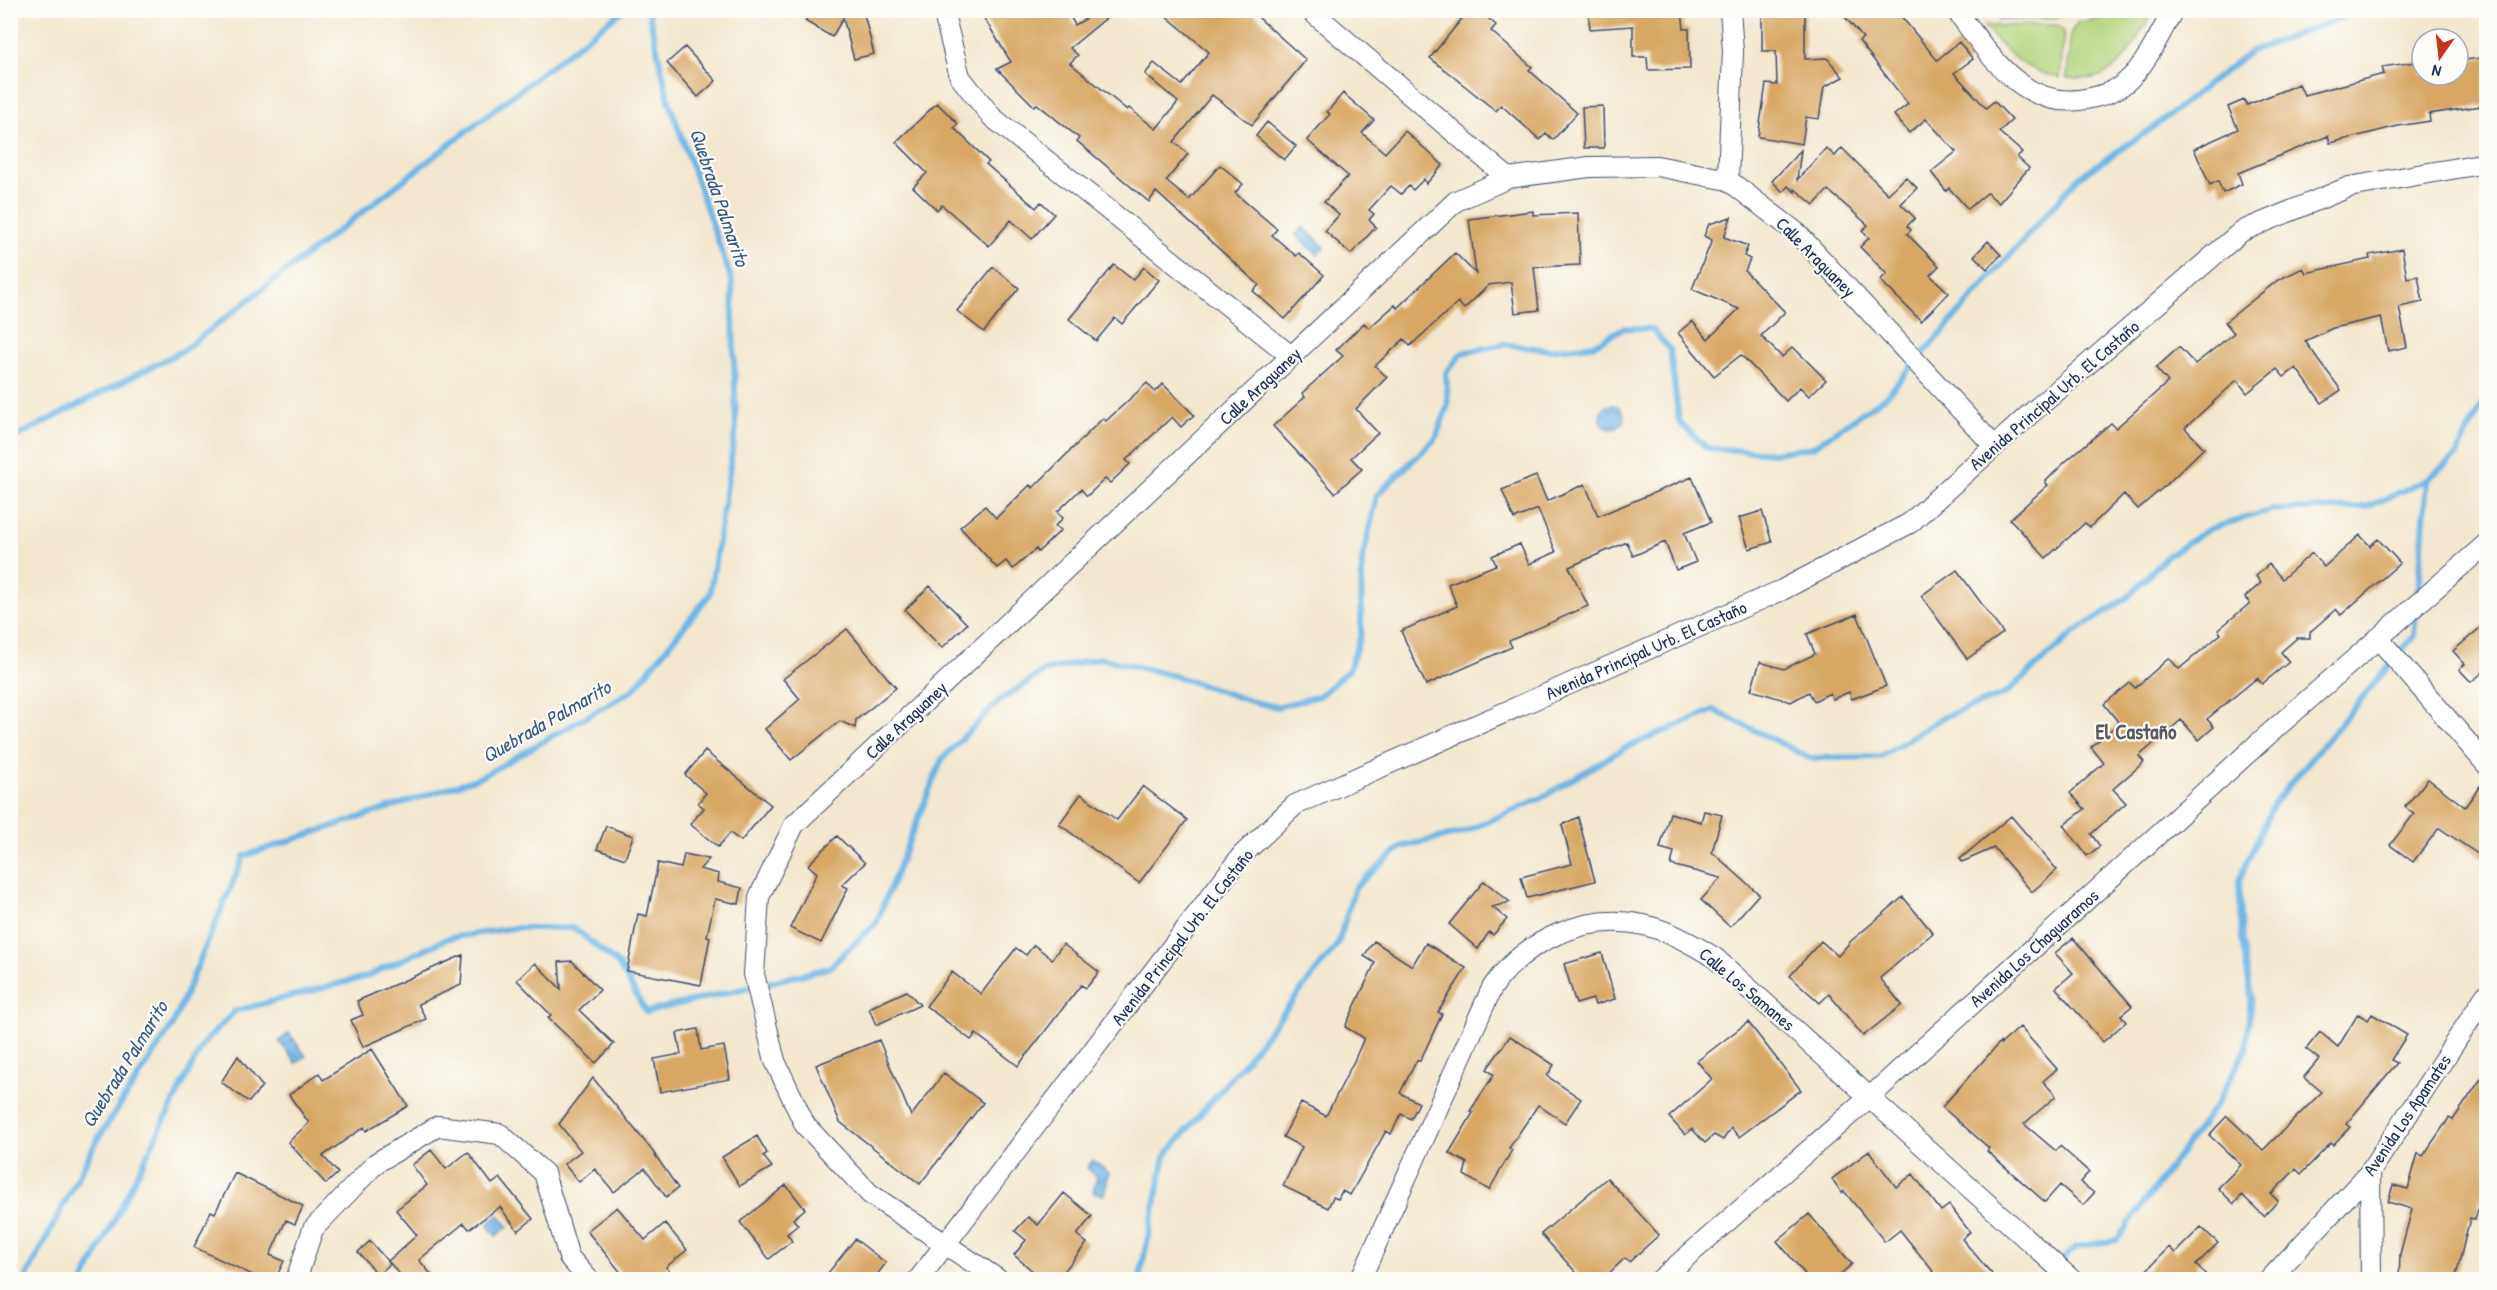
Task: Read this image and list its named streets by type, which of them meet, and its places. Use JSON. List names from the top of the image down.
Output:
{
  "streets": {
    "street": [
      "Calle Araguaney",
      "Avenida Principal Urb. El Castaño",
      "Avenida Los Chaguaramos",
      "Calle Los Samanes",
      "Avenida Los Apamates"
    ]
  },
  "crossings": [
    ["Calle Araguaney", "Avenida Principal Urb. El Castaño"],
    ["Avenida Los Chaguaramos", "Calle Los Samanes"]
  ],
  "districts": ["El Castaño"],
  "water": ["Quebrada Palmarito"],
  "north": "bottom"
}
